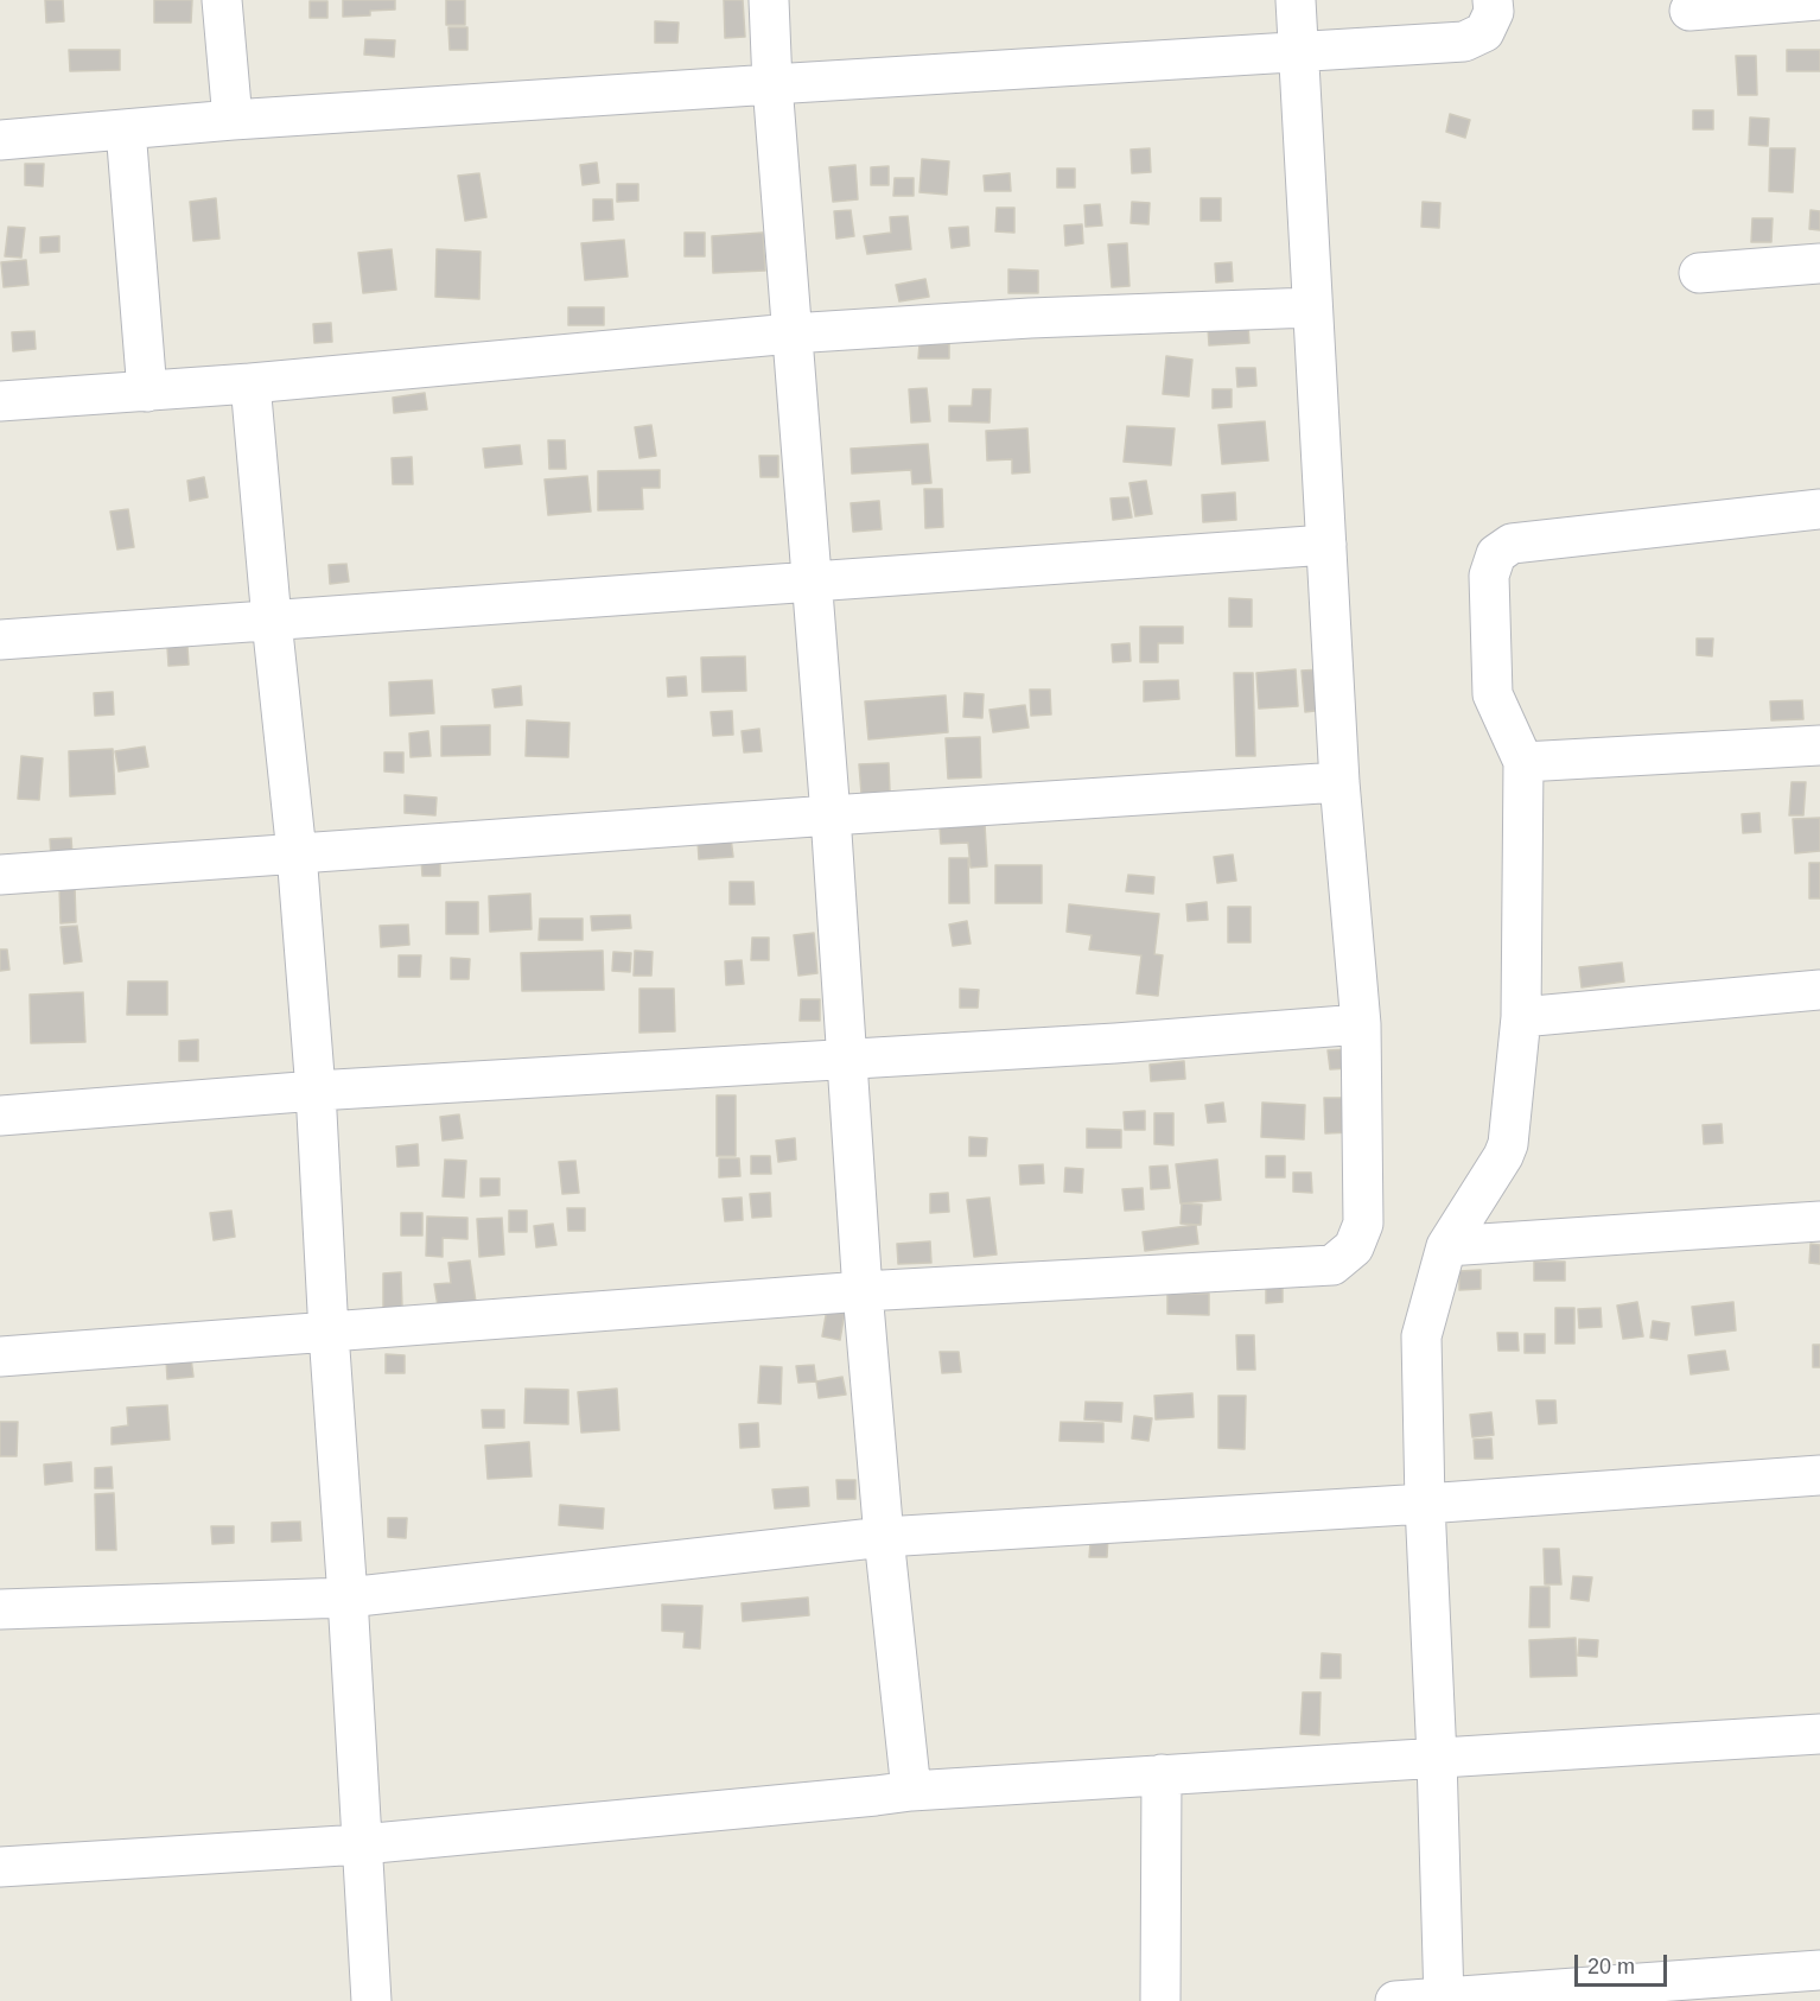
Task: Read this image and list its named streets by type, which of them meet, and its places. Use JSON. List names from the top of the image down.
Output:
{
  "scale_bar": "20 m"
}
